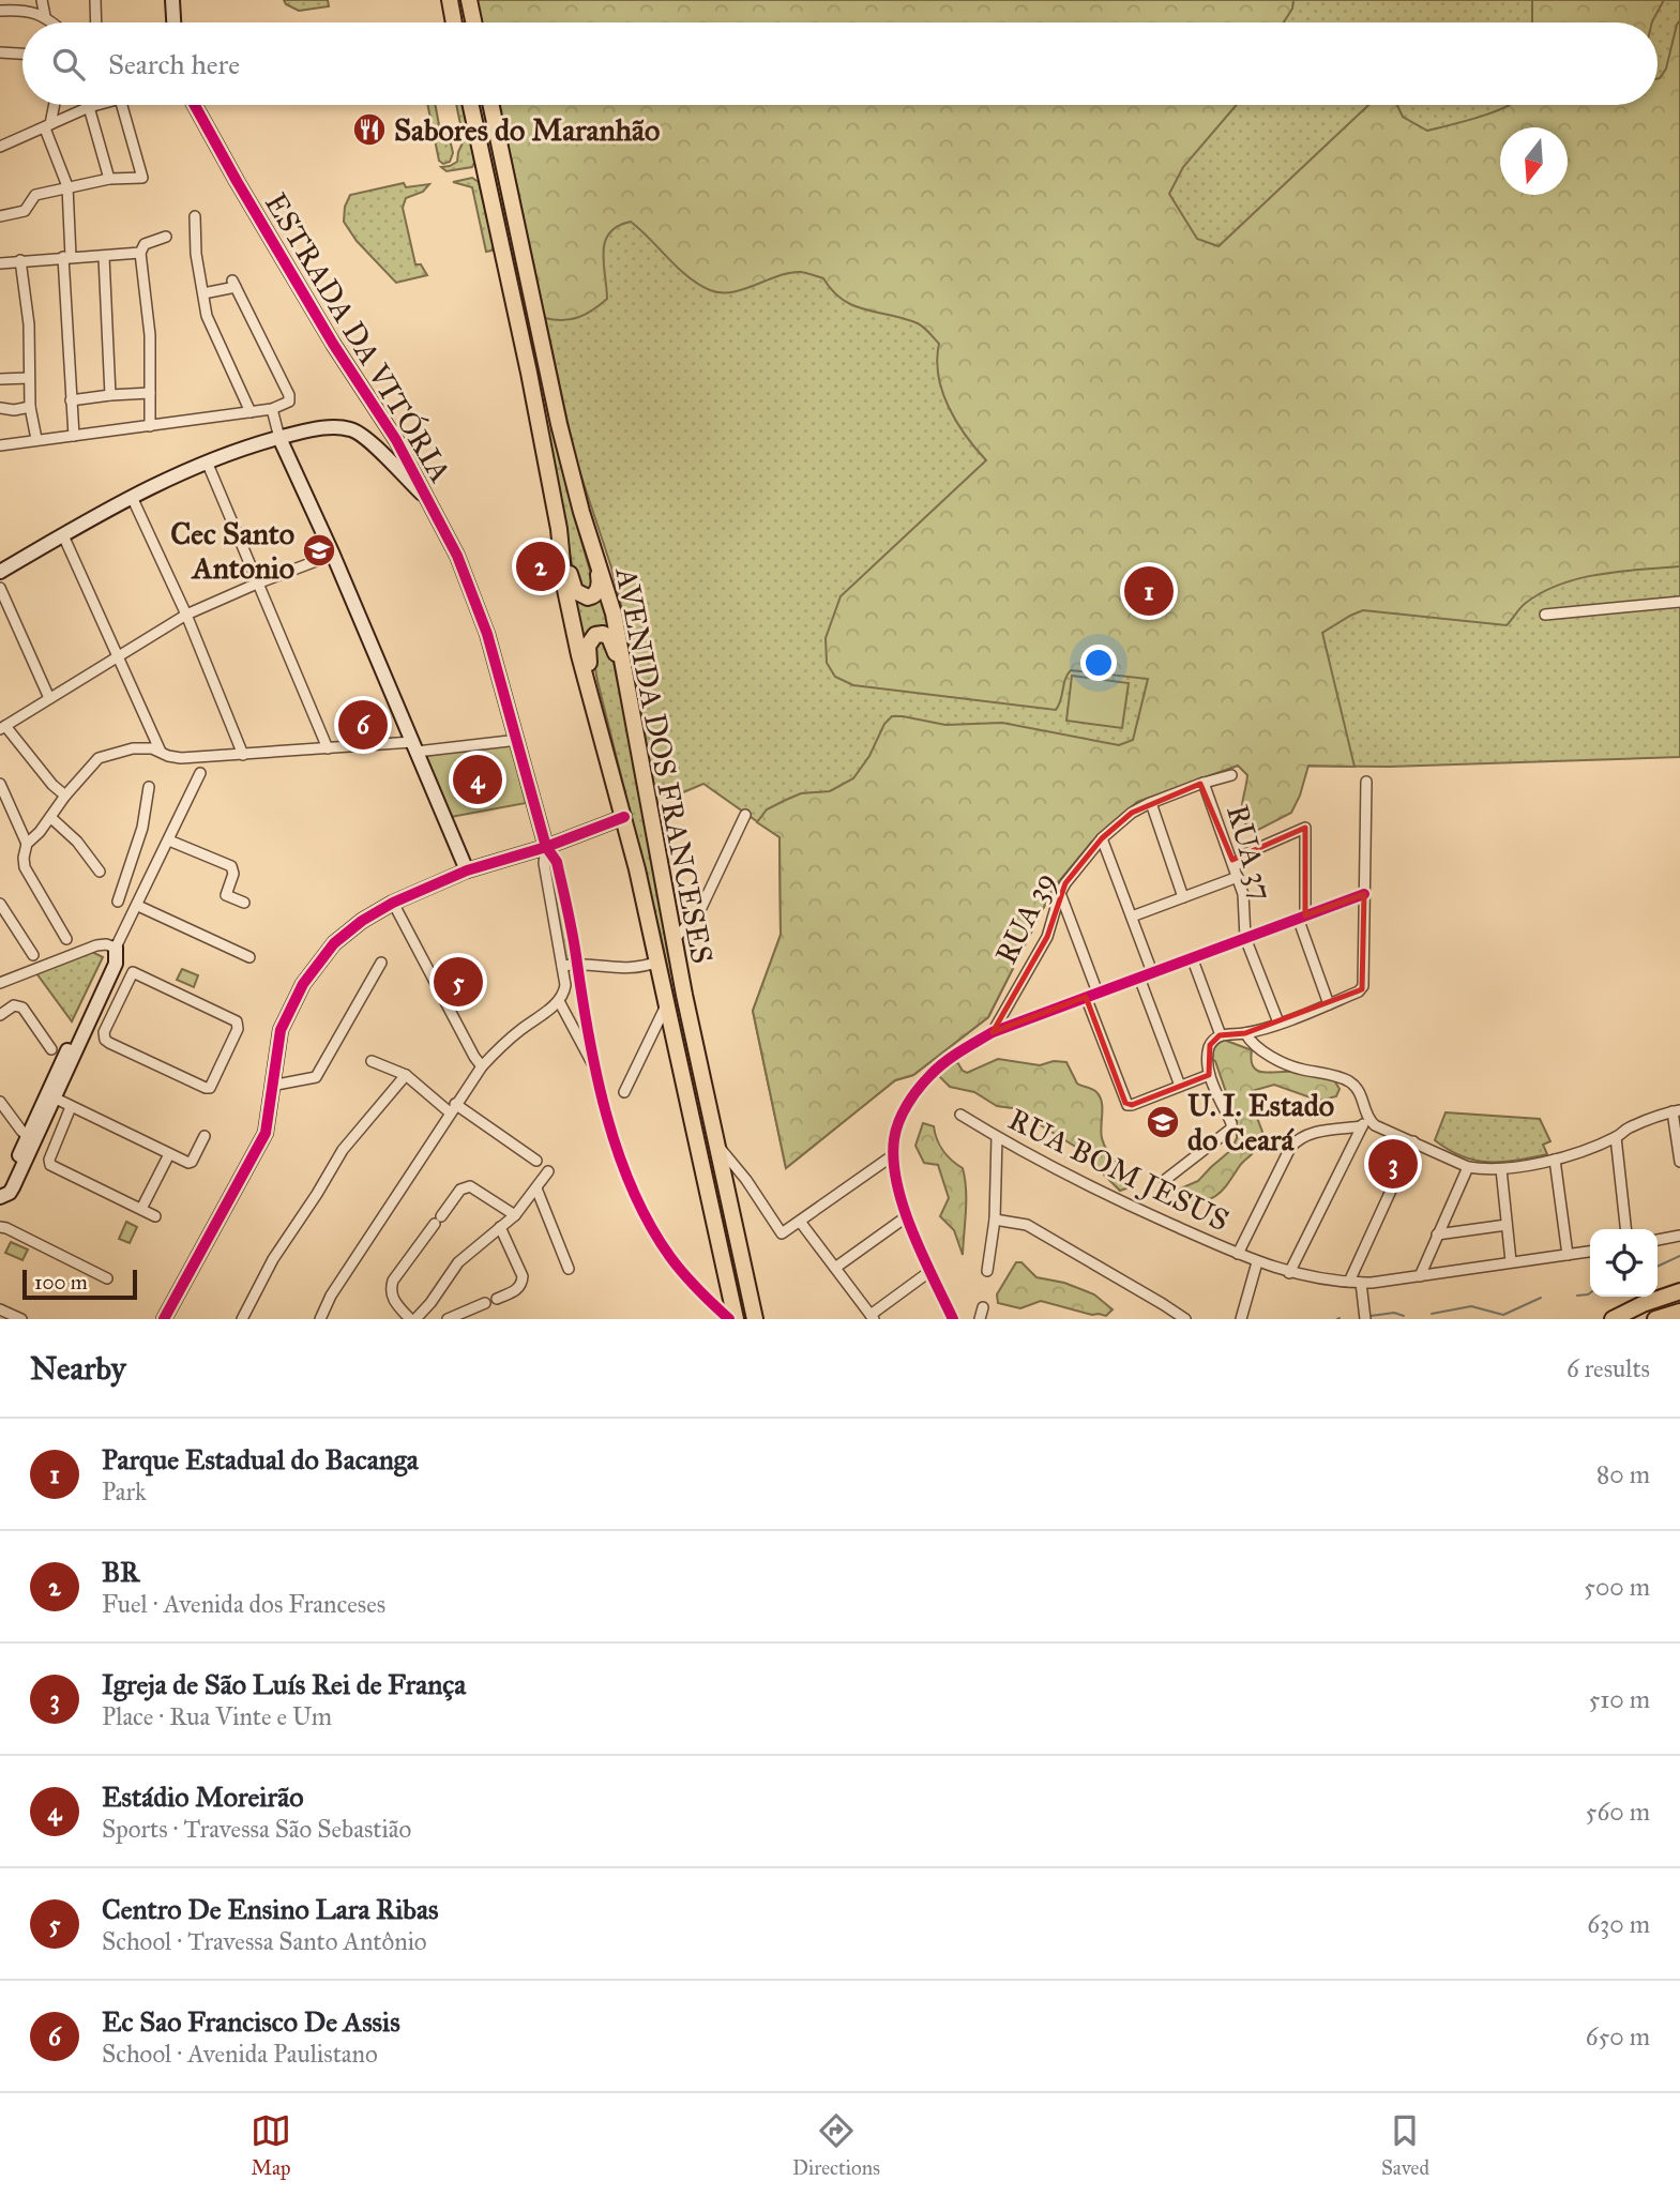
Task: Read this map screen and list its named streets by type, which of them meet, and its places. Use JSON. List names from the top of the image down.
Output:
{
  "streets": {
    "main road": ["AVENIDA DOS FRANCESES"],
    "street": [
      "ESTRADA DA VITÓRIA",
      "RUA 37",
      "RUA 39",
      "RUA BOM JESUS"
    ]
  },
  "crossings": [
    ["ESTRADA DA VITÓRIA", "AVENIDA DOS FRANCESES"],
    ["RUA 37", "RUA 39"]
  ],
  "places": {
    "restaurant": ["Sabores do Maranhão"],
    "school or university": ["Cec Santo Antonio", "U. I. Estado do Ceará"]
  },
  "scale_bar": "100 m",
  "north": "bottom",
  "page": {
    "search": "Search here",
    "pins": [
      "2",
      "1",
      "6",
      "4",
      "5",
      "3"
    ],
    "scale": "100 m",
    "heading": ["Nearby", "6 results"],
    "list": [
      {
        "mark": "1",
        "name": "Parque Estadual do Bacanga",
        "note": "Park",
        "value": "80 m"
      },
      {
        "mark": "2",
        "name": "BR",
        "note": "Fuel · Avenida dos Franceses",
        "value": "500 m"
      },
      {
        "mark": "3",
        "name": "Igreja de São Luís Rei de França",
        "note": "Place · Rua Vinte e Um",
        "value": "510 m"
      },
      {
        "mark": "4",
        "name": "Estádio Moreirão",
        "note": "Sports · Travessa São Sebastião",
        "value": "560 m"
      },
      {
        "mark": "5",
        "name": "Centro De Ensino Lara Ribas",
        "note": "School · Travessa Santo Antônio",
        "value": "630 m"
      },
      {
        "mark": "6",
        "name": "Ec Sao Francisco De Assis",
        "note": "School · Avenida Paulistano",
        "value": "650 m"
      }
    ],
    "nav": ["Map", "Directions", "Saved"]
  }
}
